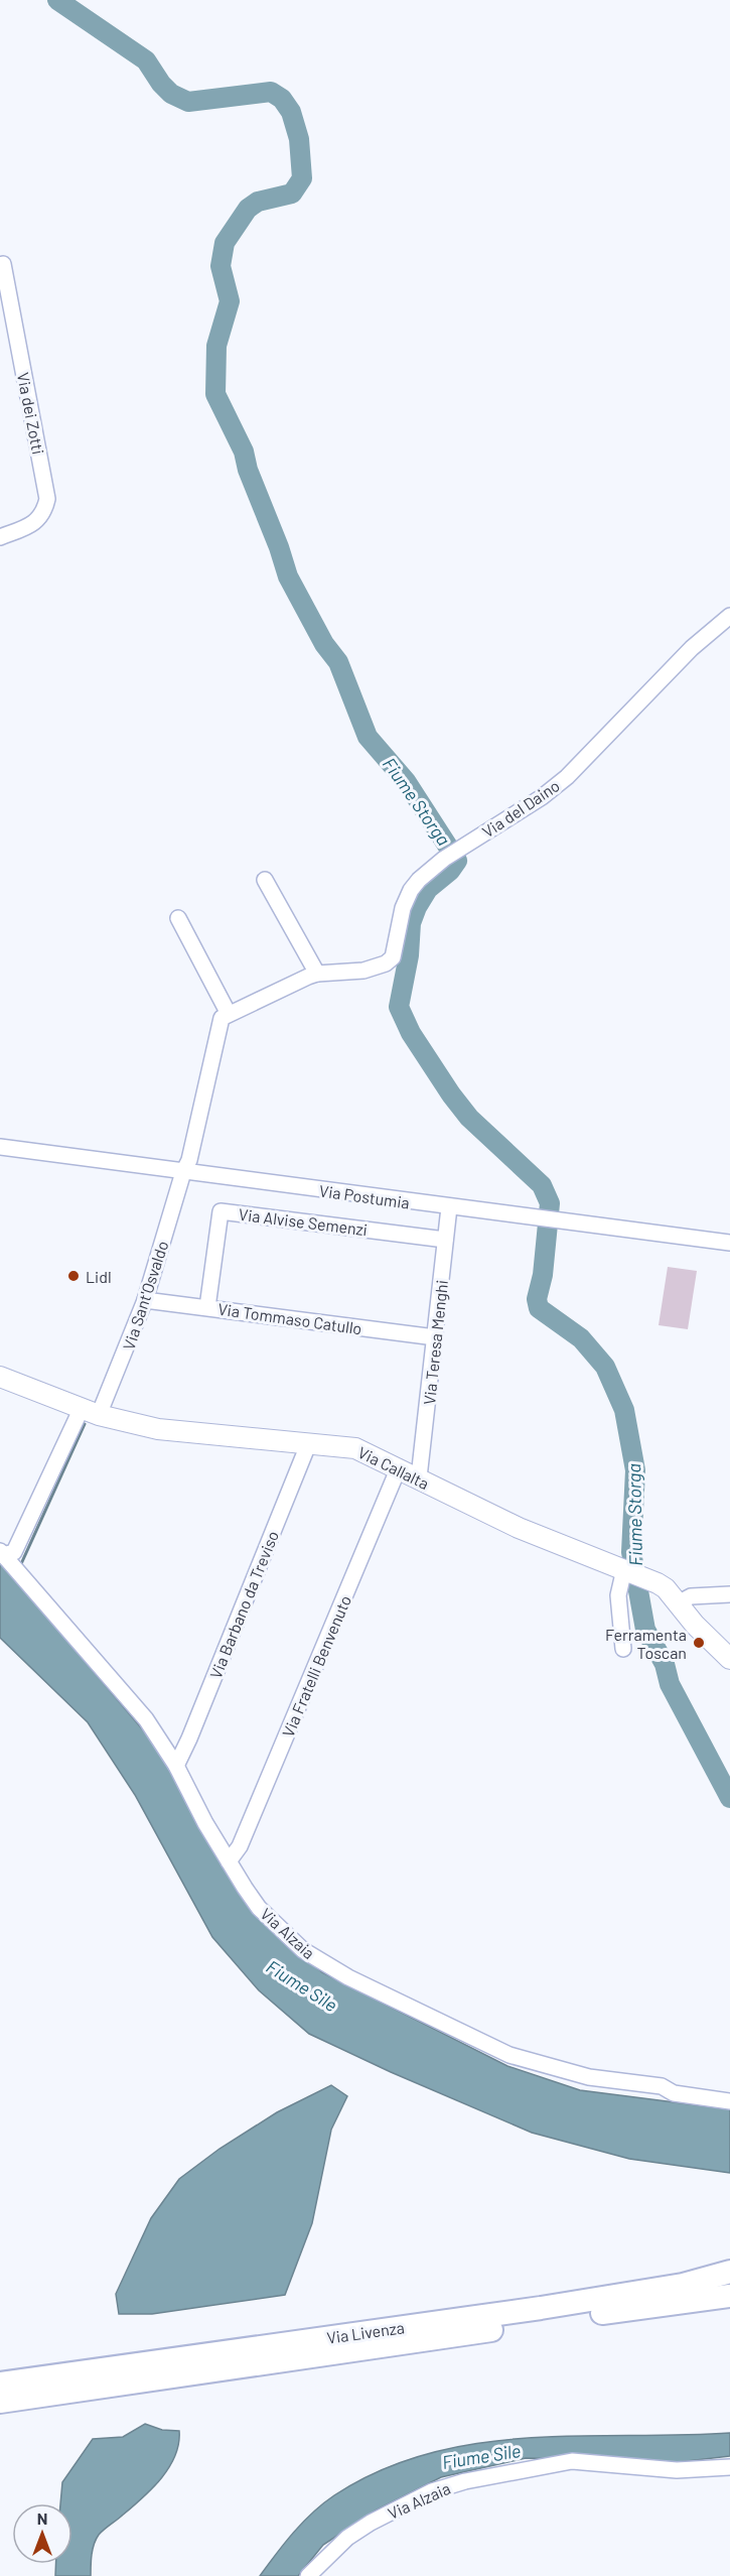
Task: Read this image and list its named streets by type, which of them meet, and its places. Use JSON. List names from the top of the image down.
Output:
{
  "streets": {
    "highway": ["Via Livenza"],
    "main road": ["Via Callalta"],
    "street": [
      "Via dei Zotti",
      "Via del Daino",
      "Via Postumia",
      "Via Alvise Semenzi",
      "Via Sant'Osvaldo",
      "Via Tommaso Catullo",
      "Via Teresa Menghi",
      "Via Barbano da Treviso",
      "Via Fratelli Benvenuto",
      "Via Alzaia"
    ]
  },
  "crossings": [
    ["Via Postumia", "Via Sant'Osvaldo"],
    ["Via Postumia", "Via Teresa Menghi"],
    ["Via Alvise Semenzi", "Via Tommaso Catullo"],
    ["Via Alvise Semenzi", "Via Teresa Menghi"],
    ["Via Sant'Osvaldo", "Via Tommaso Catullo"],
    ["Via Sant'Osvaldo", "Via Callalta"],
    ["Via Sant'Osvaldo", "Via Alzaia"],
    ["Via Tommaso Catullo", "Via Teresa Menghi"],
    ["Via Teresa Menghi", "Via Callalta"],
    ["Via Callalta", "Via Barbano da Treviso"],
    ["Via Callalta", "Via Fratelli Benvenuto"],
    ["Via Barbano da Treviso", "Via Alzaia"],
    ["Via Fratelli Benvenuto", "Via Alzaia"]
  ],
  "water": ["Fiume Storga", "Fiume Sile"],
  "places": ["Lidl", "Ferramenta Toscan"],
  "north": "top"
}
